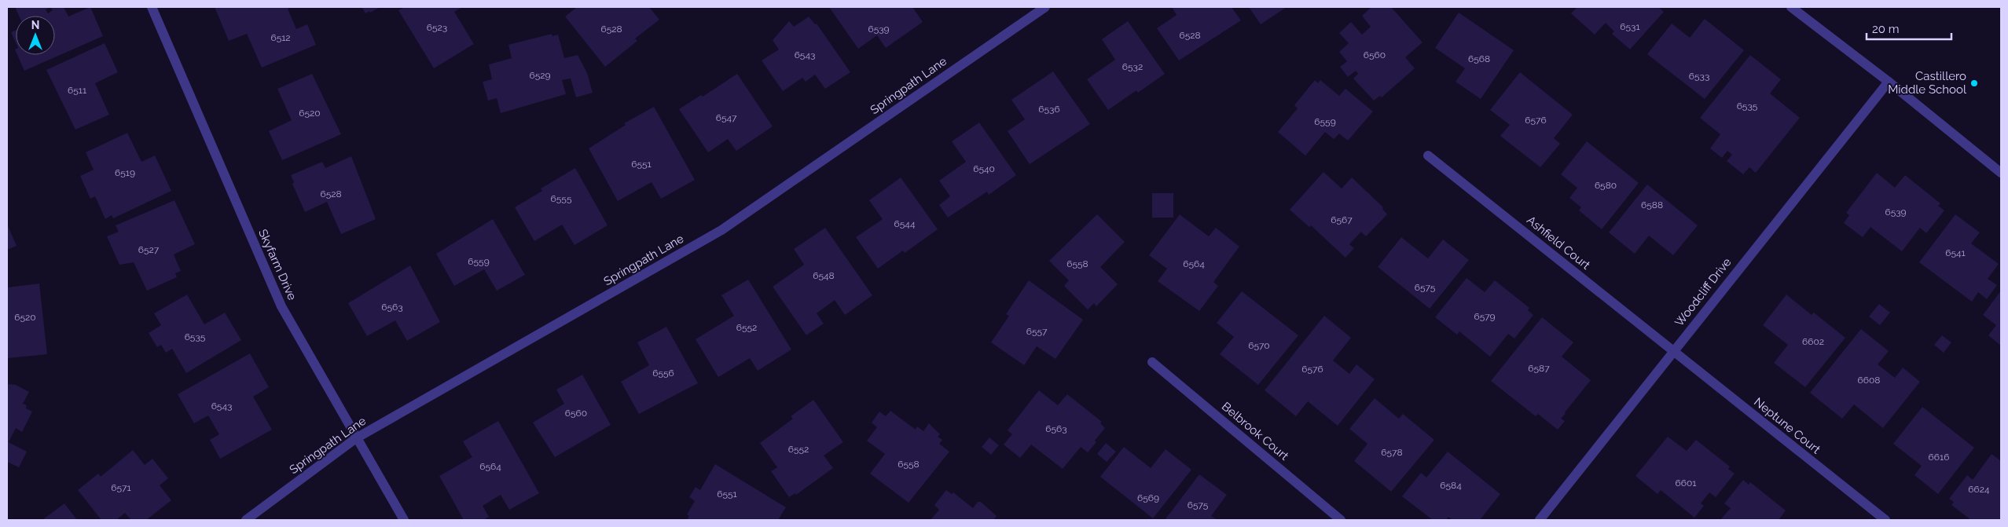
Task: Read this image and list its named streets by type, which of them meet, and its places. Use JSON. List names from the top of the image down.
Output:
{
  "streets": {
    "street": [
      "Springpath Lane",
      "Ashfield Court",
      "Skyfarm Drive",
      "Woodcliff Drive",
      "Neptune Court",
      "Belbrook Court"
    ]
  },
  "crossings": [
    ["Springpath Lane", "Skyfarm Drive"],
    ["Ashfield Court", "Woodcliff Drive"],
    ["Ashfield Court", "Neptune Court"],
    ["Woodcliff Drive", "Neptune Court"]
  ],
  "places": ["Castillero Middle School"],
  "house_numbers": [
    "6531",
    "6523",
    "6528",
    "6539",
    "6528",
    "6512",
    "6543",
    "6560",
    "6568",
    "6532",
    "6529",
    "6533",
    "6511",
    "6535",
    "6536",
    "6520",
    "6547",
    "6576",
    "6559",
    "6551",
    "6540",
    "6519",
    "6580",
    "6528",
    "6555",
    "6588",
    "6539",
    "6567",
    "6544",
    "6527",
    "6541",
    "6559",
    "6558",
    "6564",
    "6548",
    "6575",
    "6563",
    "6579",
    "6520",
    "6552",
    "6557",
    "6535",
    "6602",
    "6570",
    "6587",
    "6576",
    "6556",
    "6608",
    "6543",
    "6560",
    "6563",
    "6552",
    "6578",
    "6616",
    "6558",
    "6564",
    "6601",
    "6584",
    "6571",
    "6624",
    "6551",
    "6569",
    "6575"
  ],
  "scale_bar": "20 m",
  "north": "top"
}
